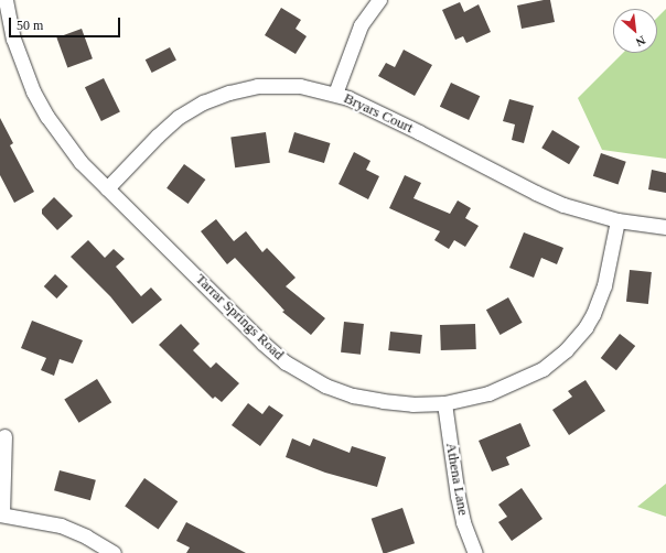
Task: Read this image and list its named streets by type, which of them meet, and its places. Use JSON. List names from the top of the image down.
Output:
{
  "streets": {
    "street": ["Bryars Court", "Tarrar Springs Road", "Athena Lane"]
  },
  "crossings": [
    ["Bryars Court", "Tarrar Springs Road"],
    ["Tarrar Springs Road", "Athena Lane"]
  ],
  "scale_bar": "50 m",
  "north": "bottom right"
}
